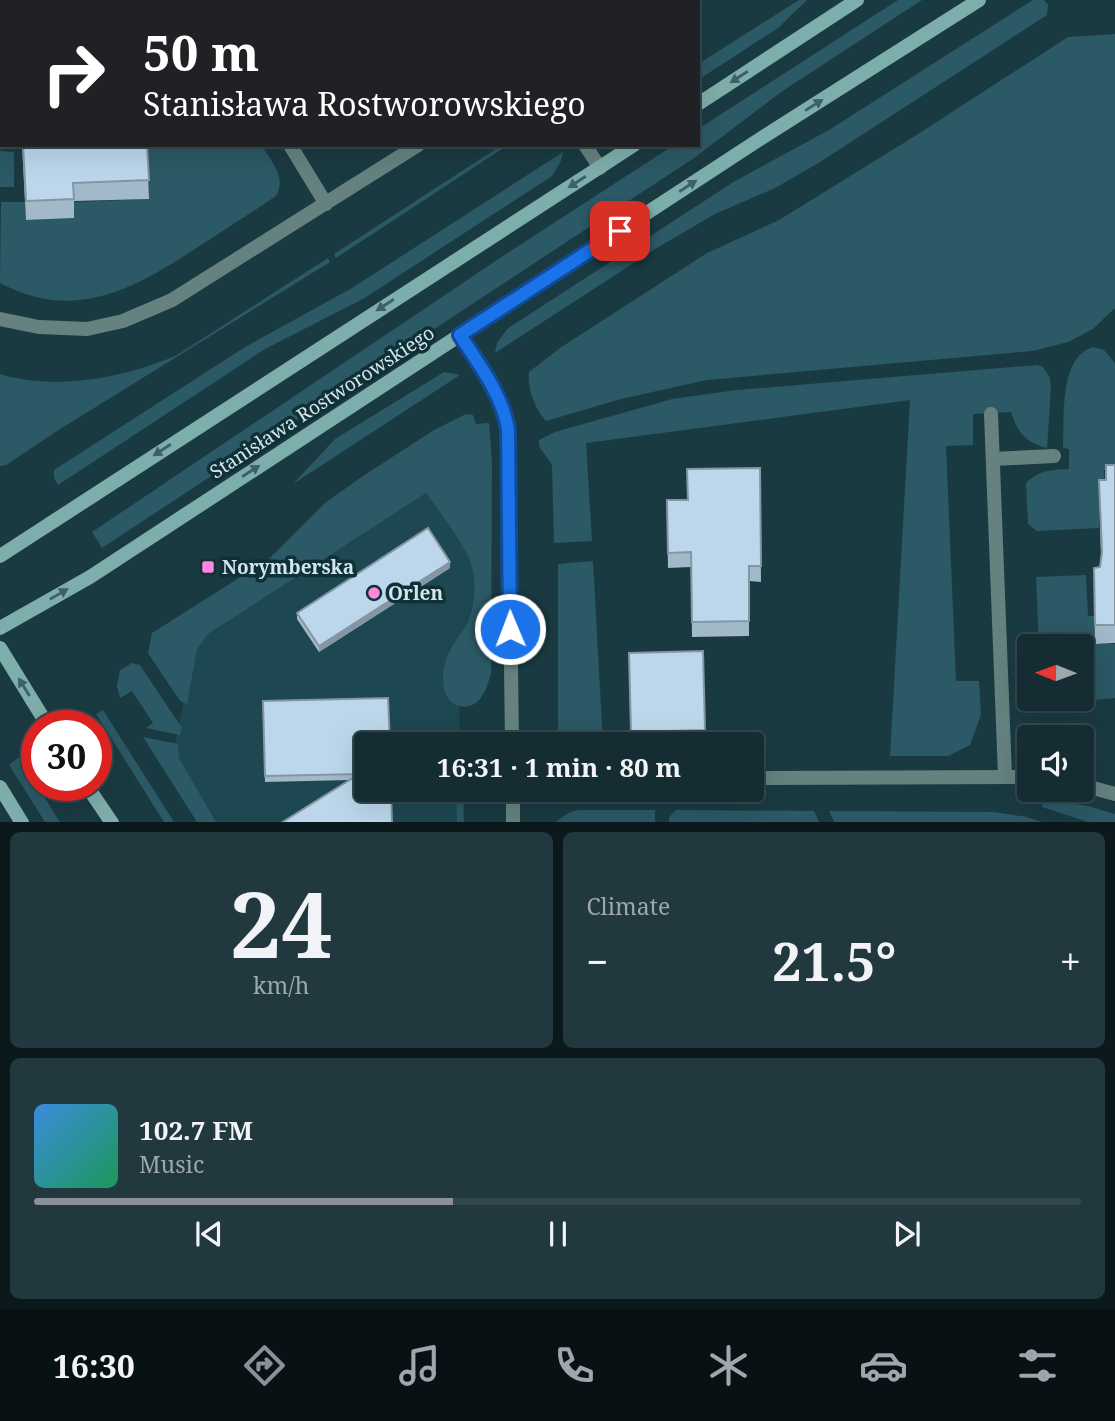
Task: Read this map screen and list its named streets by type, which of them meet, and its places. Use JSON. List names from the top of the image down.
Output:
{
  "streets": {
    "main road": ["Stanisława Rostworowskiego"]
  },
  "places": {
    "transit": ["Norymberska"],
    "other": ["Orlen"]
  },
  "north": "left",
  "page": {
    "turn": ["50 m", "Stanisława Rostworowskiego"],
    "limit": "30",
    "trip": "16:31 · 1 min · 80 m",
    "tile": [
      ["24", "km/h"],
      "Climate"
    ],
    "heat": ["−", "21.5°", "+"],
    "song": ["102.7 FM", "Music"],
    "tabs": "16:30"
  }
}
